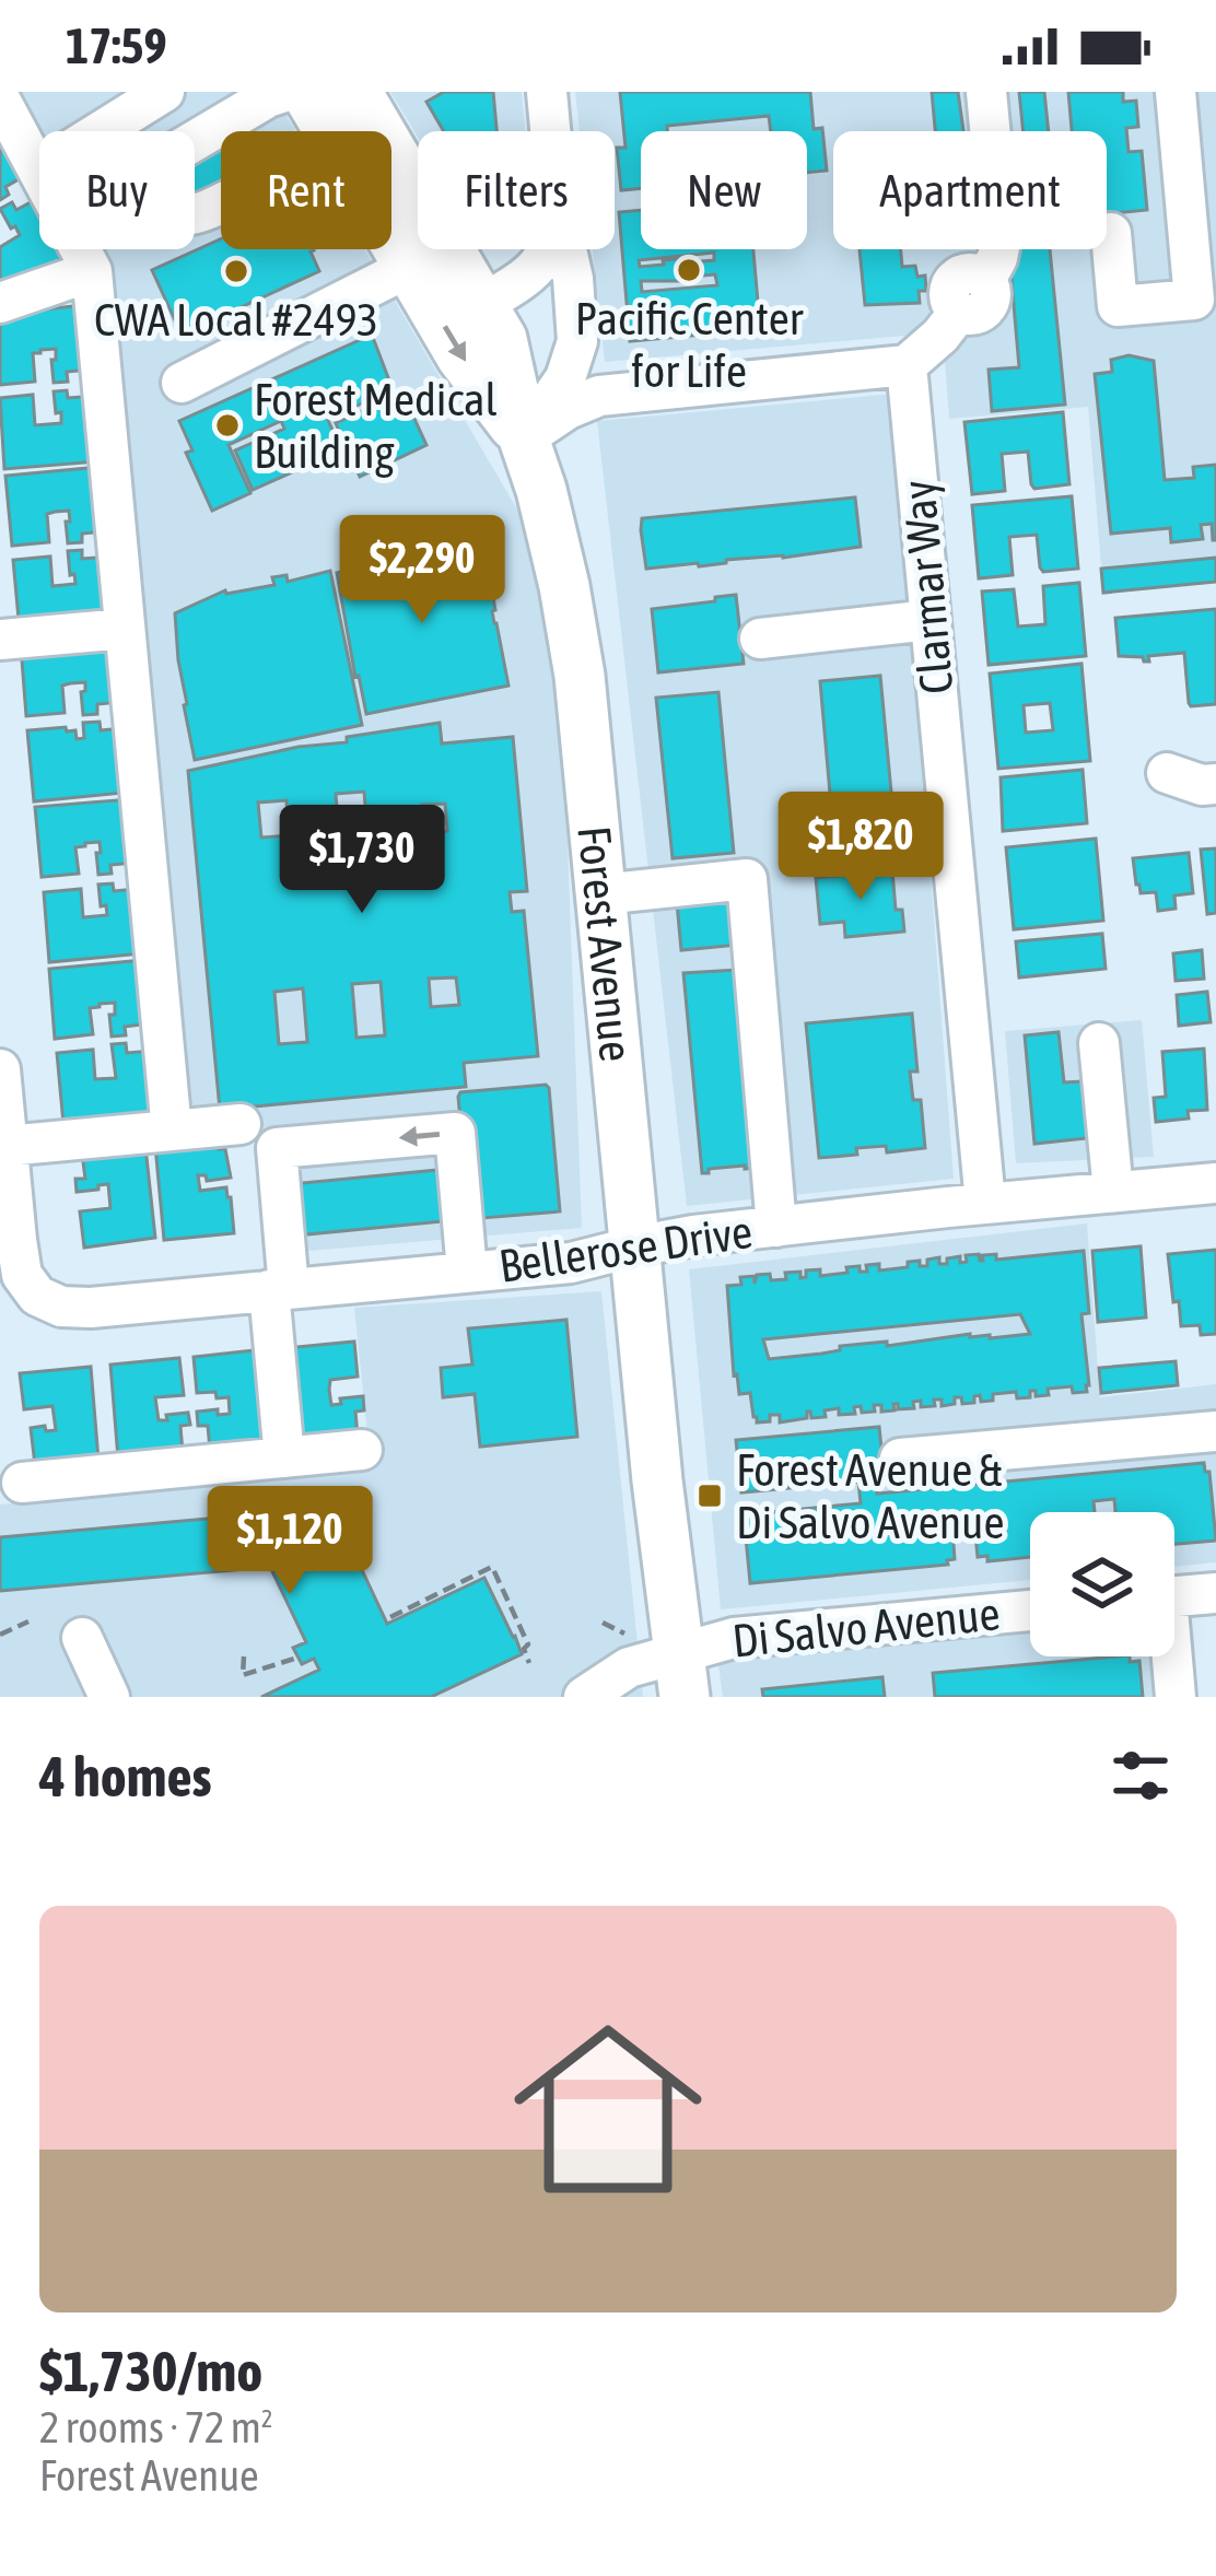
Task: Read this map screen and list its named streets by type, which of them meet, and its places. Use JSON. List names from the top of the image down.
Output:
{
  "streets": {
    "main road": ["Forest Avenue"],
    "street": ["Clarmar Way", "Bellerose Drive", "Di Salvo Avenue"]
  },
  "crossings": [
    ["Clarmar Way", "Bellerose Drive"],
    ["Forest Avenue", "Bellerose Drive"],
    ["Forest Avenue", "Di Salvo Avenue"]
  ],
  "places": {
    "other": ["Pacific Center for Life", "CWA Local #2493", "Forest Medical Building"],
    "transit": ["Forest Avenue & Di Salvo Avenue"]
  },
  "page": {
    "status": "17:59",
    "chip": [
      "Buy",
      "Rent",
      "Filters",
      "New",
      "Apartment"
    ],
    "price": [
      "$2,290",
      "$1,820",
      "$1,730",
      "$1,120"
    ],
    "heading": "4 homes",
    "list": [
      {
        "name": "$1,730/mo",
        "note": "2 rooms · 72 m² · Forest Avenue"
      }
    ]
  }
}
